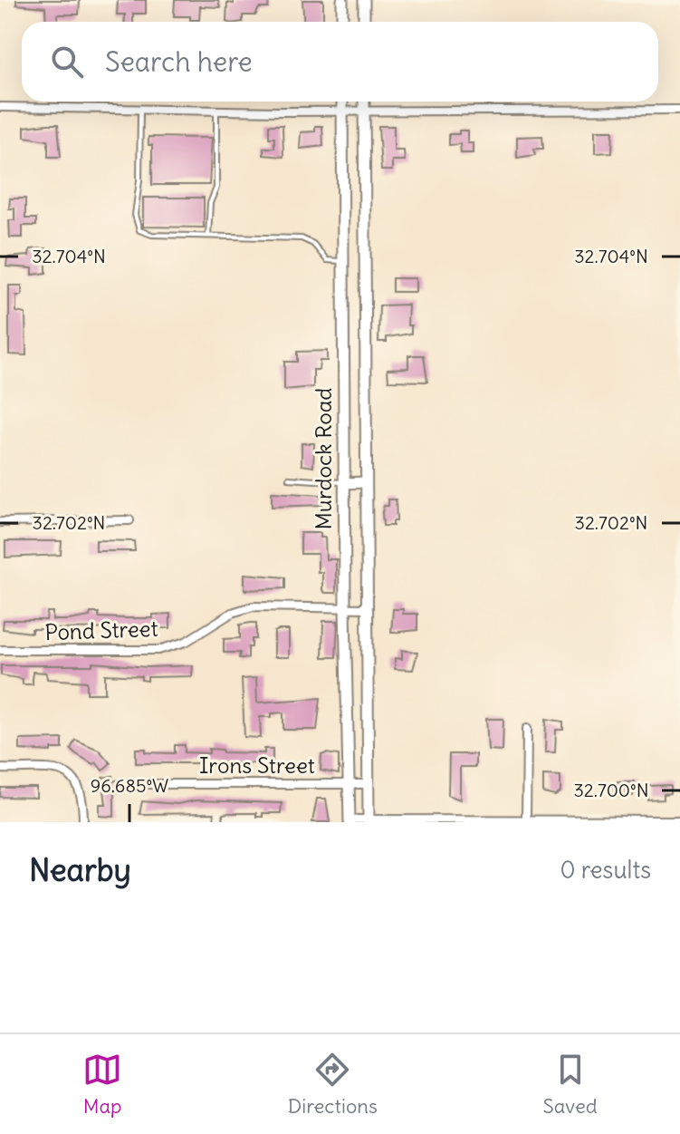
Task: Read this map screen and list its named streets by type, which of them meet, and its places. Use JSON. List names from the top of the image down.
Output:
{
  "streets": {
    "main road": ["Murdock Road"],
    "street": ["Pond Street", "Irons Street"]
  },
  "crossings": [
    ["Murdock Road", "Pond Street"],
    ["Murdock Road", "Irons Street"]
  ],
  "page": {
    "search": "Search here",
    "heading": ["Nearby", "0 results"],
    "nav": ["Map", "Directions", "Saved"]
  },
  "coordinates": [
    "32.704°N",
    "32.702°N",
    "96.685°W",
    "32.700°N"
  ]
}
